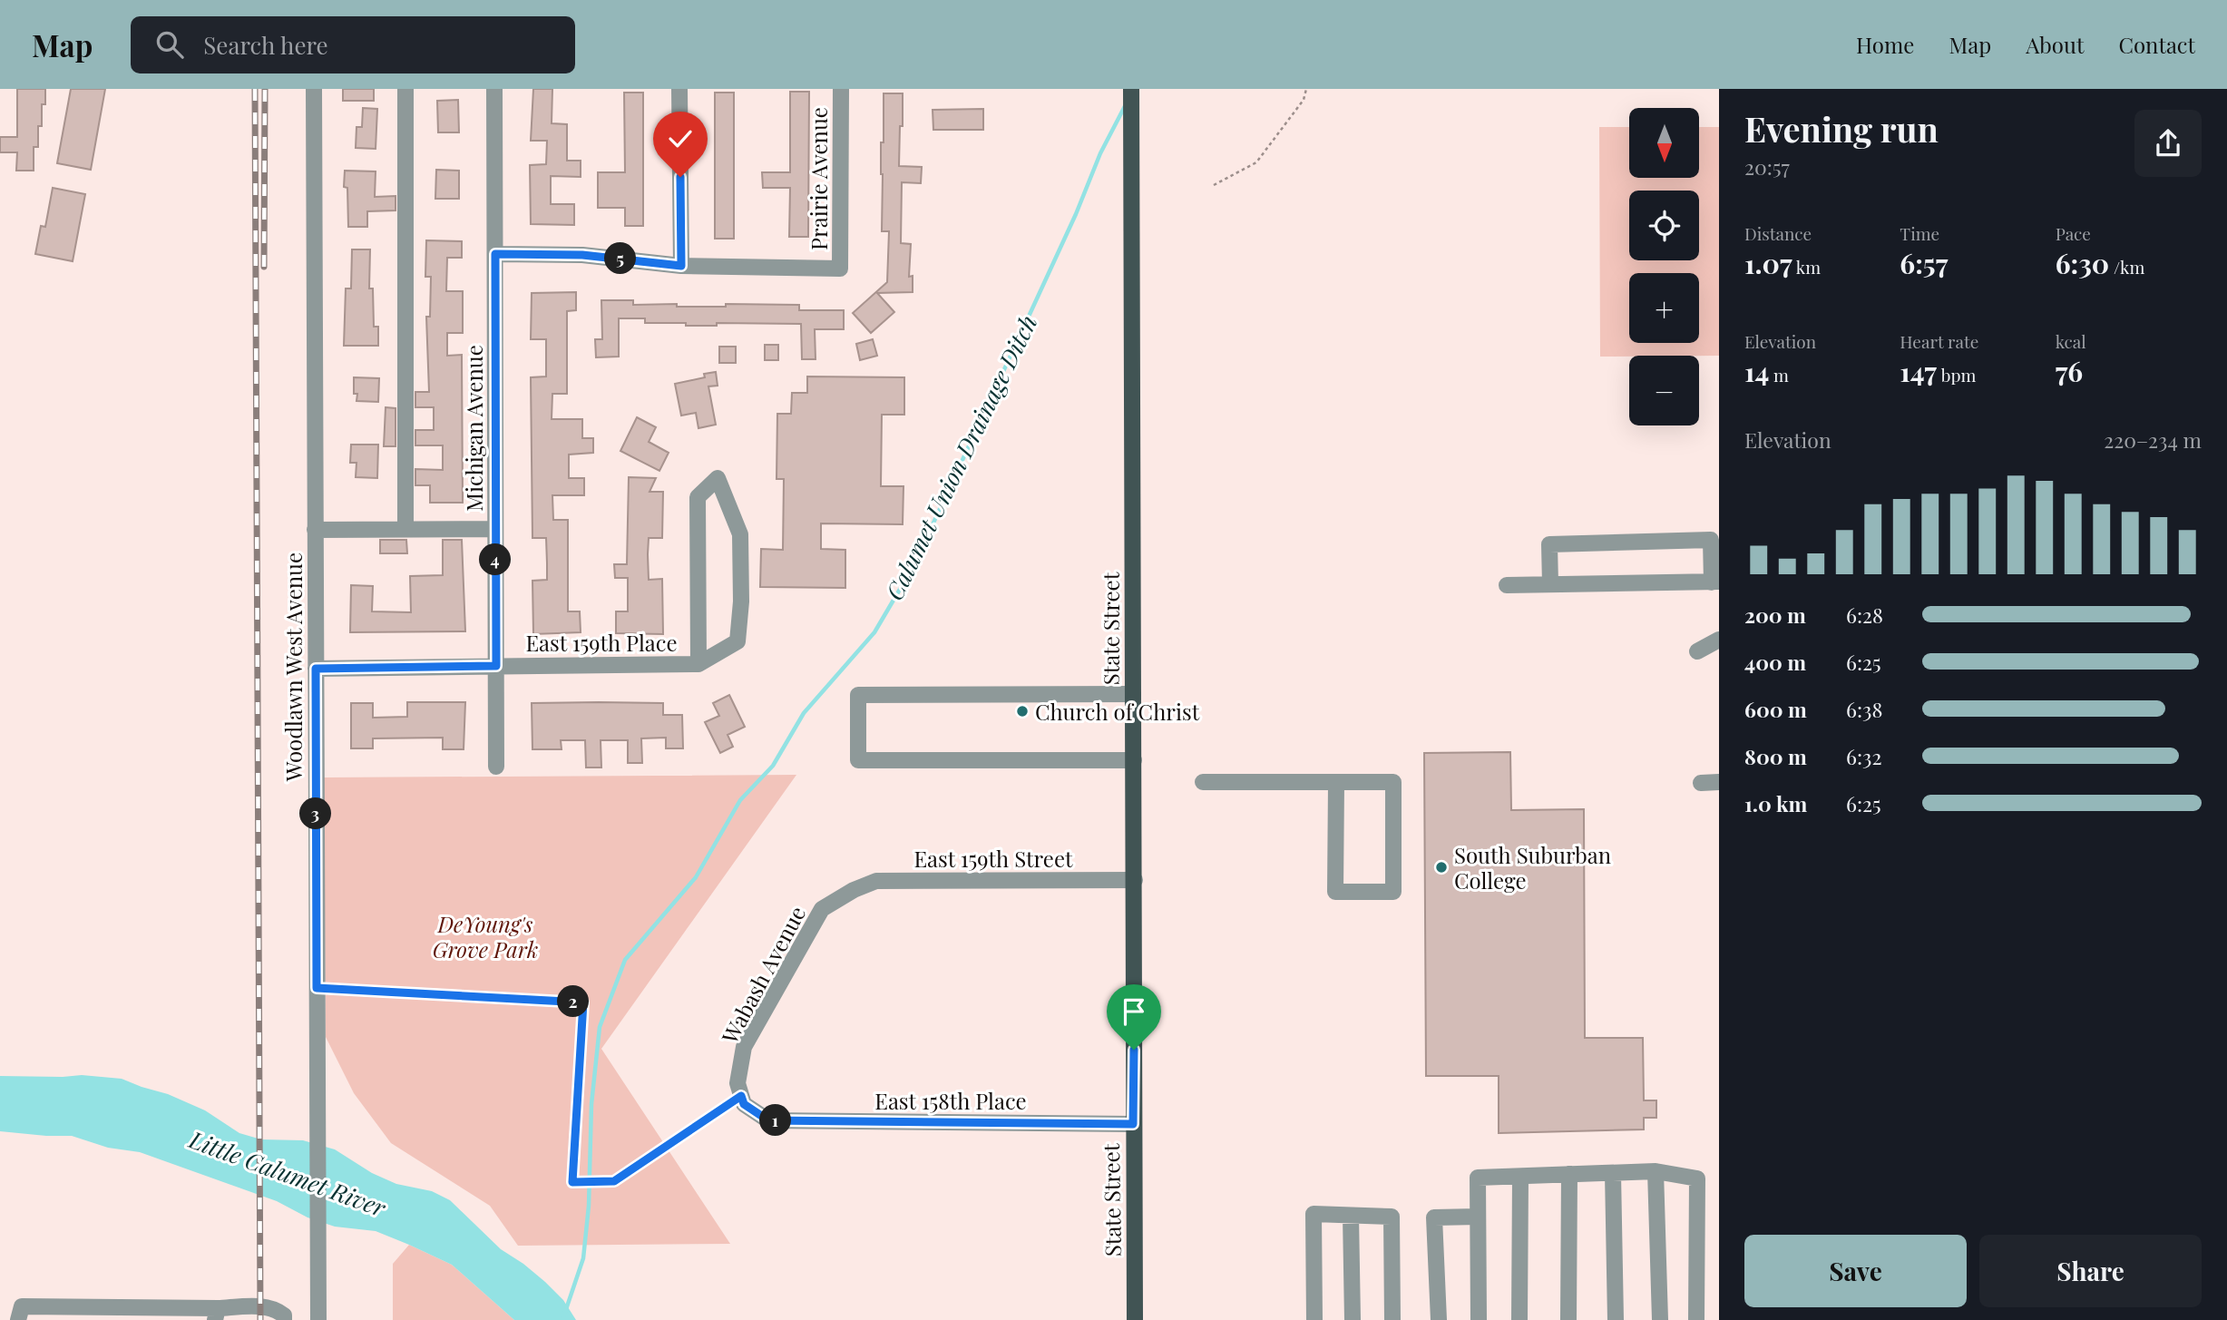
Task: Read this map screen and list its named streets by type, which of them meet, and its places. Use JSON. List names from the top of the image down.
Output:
{
  "streets": {
    "main road": ["State Street"],
    "street": [
      "Prairie Avenue",
      "Michigan Avenue",
      "East 159th Place",
      "Woodlawn West Avenue",
      "East 159th Street",
      "Wabash Avenue",
      "East 158th Place"
    ]
  },
  "crossings": [
    ["Michigan Avenue", "East 159th Place"],
    ["State Street", "East 159th Street"],
    ["State Street", "East 158th Place"],
    ["East 159th Place", "Woodlawn West Avenue"],
    ["East 159th Street", "Wabash Avenue"],
    ["Wabash Avenue", "East 158th Place"]
  ],
  "water": ["Calumet Union Drainage Ditch", "Little Calumet River"],
  "parks": ["DeYoung's Grove Park"],
  "places": ["Church of Christ", "South Suburban College"],
  "north": "bottom",
  "page": {
    "header": "Map",
    "search": "Search here",
    "nav": [
      "Home",
      "Map",
      "About",
      "Contact"
    ],
    "heading": ["Evening run", "20:57"],
    "map_buttons": ["+", "−"],
    "stats": [
      ["Distance", "1.07 km"],
      ["Time", "6:57"],
      ["Pace", "6:30 /km"],
      ["Elevation", "14 m"],
      ["Heart rate", "147 bpm"],
      ["kcal", "76"]
    ],
    "pins": [
      "5",
      "4",
      "3",
      "2",
      "1"
    ],
    "chart": ["Elevation", "220–234 m"],
    "list": [
      {
        "name": "200 m",
        "note": "6:28"
      },
      {
        "name": "400 m",
        "note": "6:25"
      },
      {
        "name": "600 m",
        "note": "6:38"
      },
      {
        "name": "800 m",
        "note": "6:32"
      },
      {
        "name": "1.0 km",
        "note": "6:25"
      }
    ],
    "buttons": ["Save", "Share"]
  }
}
